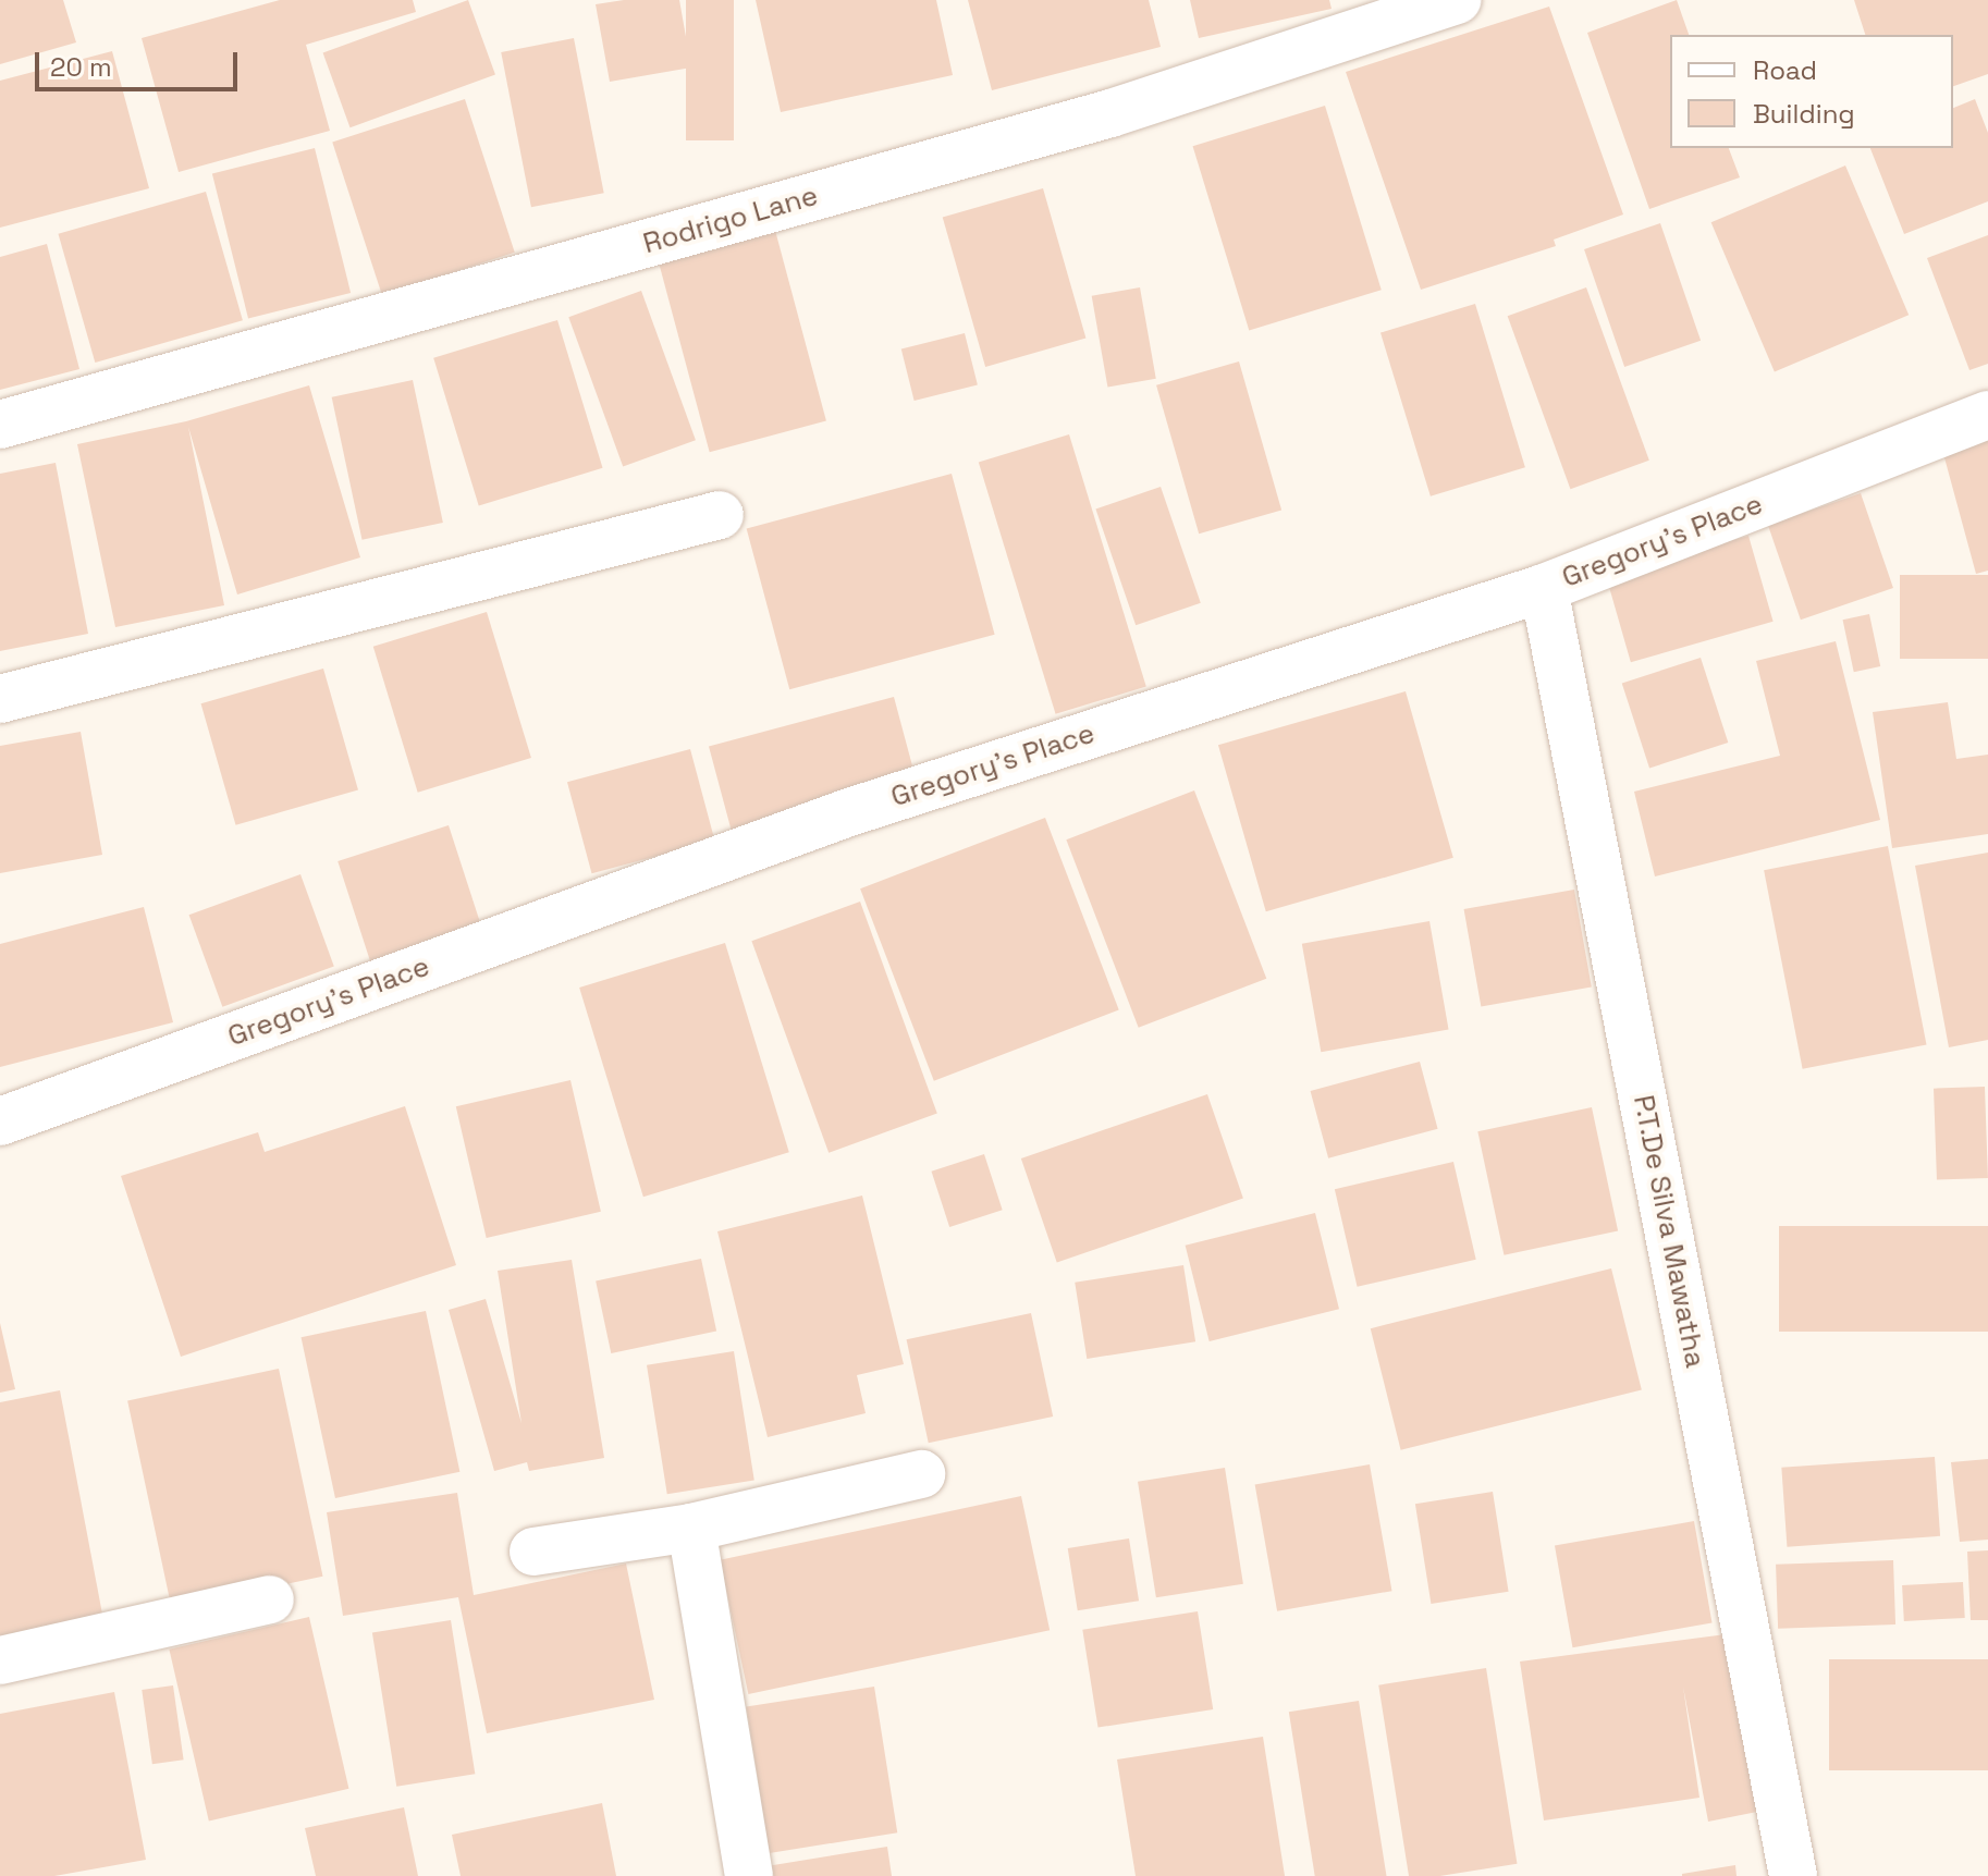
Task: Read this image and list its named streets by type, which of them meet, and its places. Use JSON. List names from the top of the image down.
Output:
{
  "streets": {
    "street": ["Rodrigo Lane", "Gregory's Place", "P.T.De Silva Mawatha"]
  },
  "crossings": [
    ["Gregory's Place", "P.T.De Silva Mawatha"]
  ],
  "legend": ["Road", "Building"],
  "scale_bar": "20 m"
}
